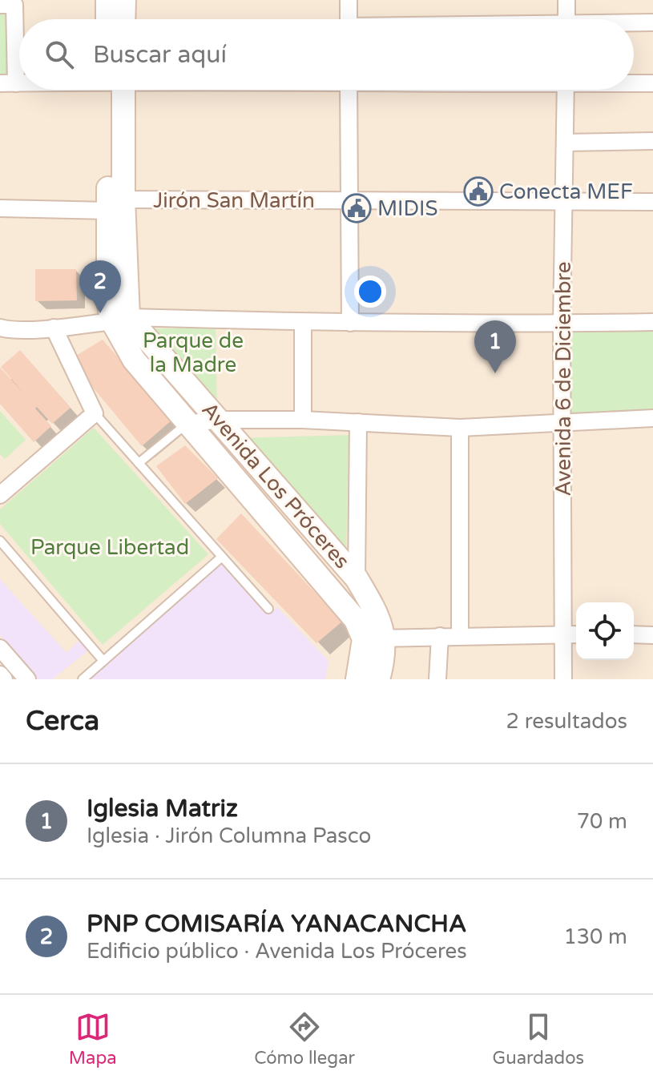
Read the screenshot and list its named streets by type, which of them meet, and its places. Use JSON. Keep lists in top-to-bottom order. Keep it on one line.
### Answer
{"streets":{"street":["Jirón San Martín","Avenida 6 de Diciembre","Avenida Los Próceres"]},"crossings":[["Jirón San Martín","Avenida 6 de Diciembre"],["Jirón San Martín","Avenida Los Próceres"]],"parks":["Parque de la Madre","Parque Libertad"],"places":{"public building":["Conecta MEF","MIDIS"]},"page":{"search":"Buscar aquí","pins":["2","1"],"heading":["Cerca","2 resultados"],"list":[{"mark":"1","name":"Iglesia Matriz","note":"Iglesia · Jirón Columna Pasco","value":"70 m"},{"mark":"2","name":"PNP COMISARÍA YANACANCHA","note":"Edificio público · Avenida Los Próceres","value":"130 m"}],"nav":["Mapa","Cómo llegar","Guardados"]}}
